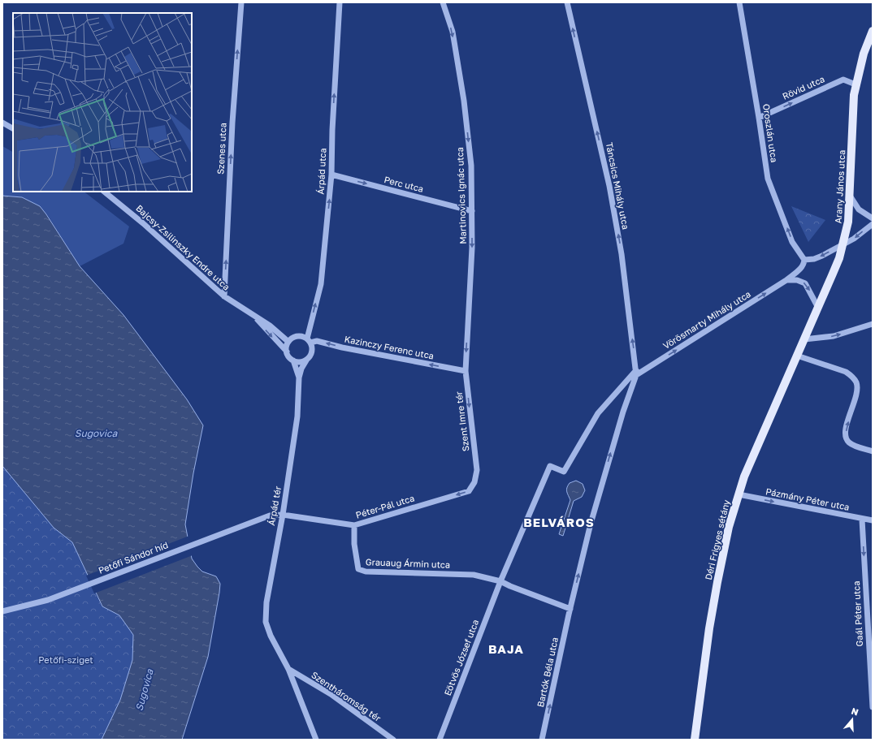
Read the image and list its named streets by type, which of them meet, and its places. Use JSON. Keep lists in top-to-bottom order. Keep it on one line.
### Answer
{"streets":{"main road":["Arany János utca","Déri Frigyes sétány"],"street":["Rövid utca","Oroszlán utca","Szenes utca","Árpád utca","Perc utca","Táncsics Mihály utca","Martinovics Ignác utca","Bajcsy-Zsilinszky Endre utca","Vörösmarty Mihály utca","Kazinczy Ferenc utca","Szent Imre tér","Pázmány Péter utca","Árpád tér","Péter-Pál utca","Petőfi Sándor híd","Grauaug Ármin utca","Gaál Péter utca","Eötvös József utca","Bartók Béla utca","Szentháromság tér"]},"crossings":[["Rövid utca","Oroszlán utca"],["Rövid utca","Arany János utca"],["Oroszlán utca","Vörösmarty Mihály utca"],["Szenes utca","Bajcsy-Zsilinszky Endre utca"],["Árpád utca","Perc utca"],["Árpád utca","Bajcsy-Zsilinszky Endre utca"],["Árpád utca","Kazinczy Ferenc utca"],["Árpád utca","Árpád tér"],["Perc utca","Martinovics Ignác utca"],["Táncsics Mihály utca","Vörösmarty Mihály utca"],["Táncsics Mihály utca","Bartók Béla utca"],["Arany János utca","Déri Frigyes sétány"],["Martinovics Ignác utca","Kazinczy Ferenc utca"],["Martinovics Ignác utca","Szent Imre tér"],["Bajcsy-Zsilinszky Endre utca","Kazinczy Ferenc utca"],["Bajcsy-Zsilinszky Endre utca","Árpád tér"],["Vörösmarty Mihály utca","Eötvös József utca"],["Vörösmarty Mihály utca","Bartók Béla utca"],["Kazinczy Ferenc utca","Szent Imre tér"],["Kazinczy Ferenc utca","Árpád tér"],["Szent Imre tér","Péter-Pál utca"],["Pázmány Péter utca","Déri Frigyes sétány"],["Pázmány Péter utca","Gaál Péter utca"],["Árpád tér","Péter-Pál utca"],["Árpád tér","Szentháromság tér"],["Péter-Pál utca","Petőfi Sándor híd"],["Péter-Pál utca","Grauaug Ármin utca"],["Grauaug Ármin utca","Eötvös József utca"]],"one_way":["Rövid utca","Oroszlán utca","Szenes utca","Árpád utca","Perc utca","Táncsics Mihály utca","Martinovics Ignác utca","Vörösmarty Mihály utca","Kazinczy Ferenc utca","Szent Imre tér","Pázmány Péter utca","Péter-Pál utca","Gaál Péter utca","Bartók Béla utca"],"districts":["BELVÁROS","BAJA"],"water":["Sugovica"],"parks":["Petőfi-sziget"],"north":"top"}
